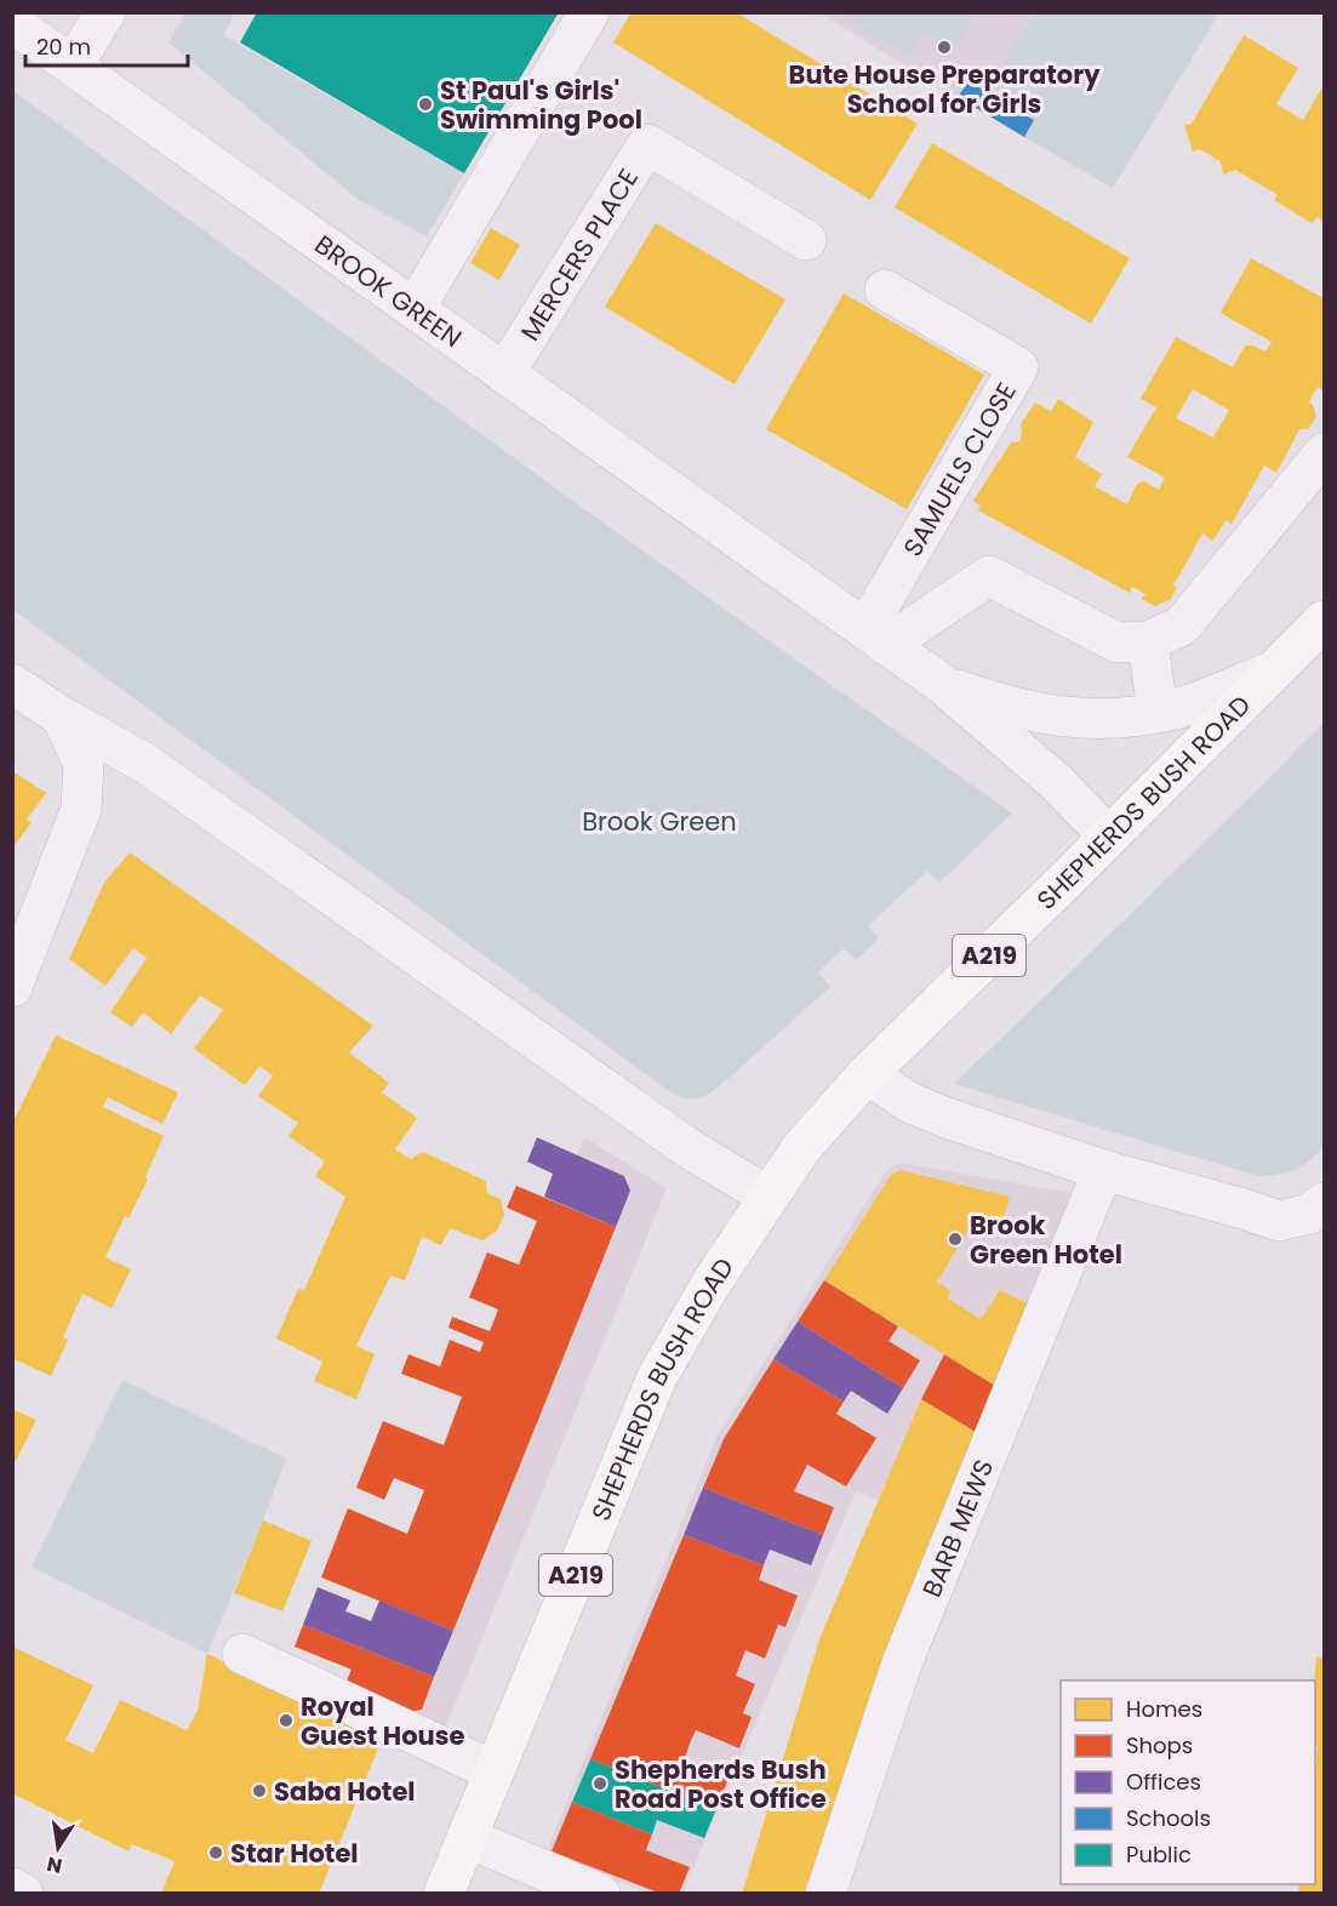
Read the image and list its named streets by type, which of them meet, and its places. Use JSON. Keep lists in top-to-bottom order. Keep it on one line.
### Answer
{"streets":{"main road":["SHEPHERDS BUSH ROAD","A219"],"street":["MERCERS PLACE","BROOK GREEN","SAMUELS CLOSE","BARB MEWS"]},"crossings":[["MERCERS PLACE","BROOK GREEN"],["BROOK GREEN","SAMUELS CLOSE"],["BROOK GREEN","SHEPHERDS BUSH ROAD"]],"parks":["Brook Green"],"places":["Bute House Preparatory School for Girls","St Paul's Girls' Swimming Pool","Brook Green Hotel","Royal Guest House","Shepherds Bush Road Post Office","Saba Hotel","Star Hotel"],"legend":["Homes","Shops","Offices","Schools","Public"],"scale_bar":"20 m","north":"bottom"}
